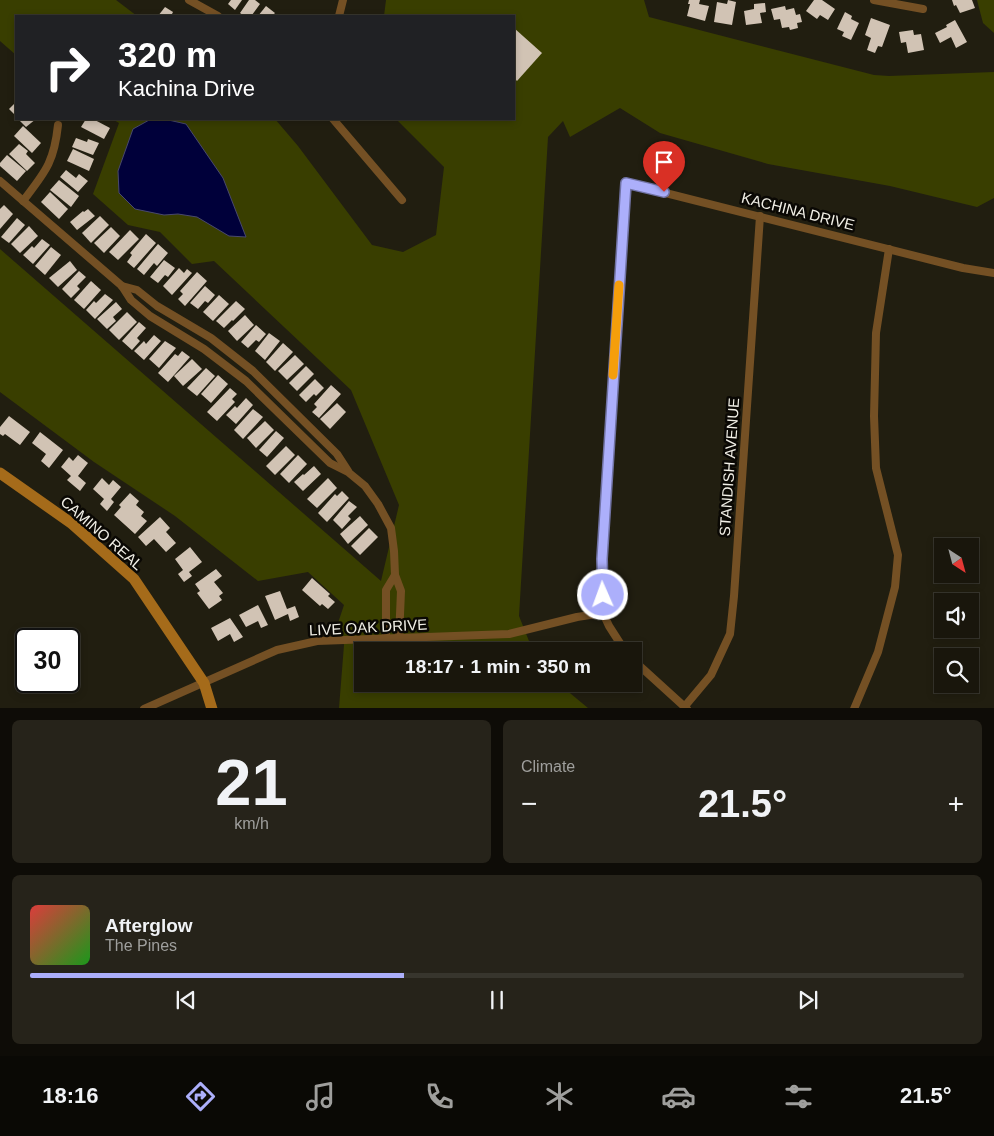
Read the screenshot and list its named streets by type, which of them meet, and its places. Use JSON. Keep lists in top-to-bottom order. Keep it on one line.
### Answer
{"streets":{"main road":["CAMINO REAL"],"street":["KACHINA DRIVE","STANDISH AVENUE","LIVE OAK DRIVE"]},"crossings":[["KACHINA DRIVE","STANDISH AVENUE"],["KACHINA DRIVE","LIVE OAK DRIVE"],["CAMINO REAL","LIVE OAK DRIVE"]],"north":"bottom right","page":{"turn":["320 m","Kachina Drive"],"limit":"30","trip":"18:17 · 1 min · 350 m","tile":[["21","km/h"],"Climate"],"heat":["−","21.5°","+"],"song":["Afterglow","The Pines"],"tabs":["18:16","21.5°"]}}
